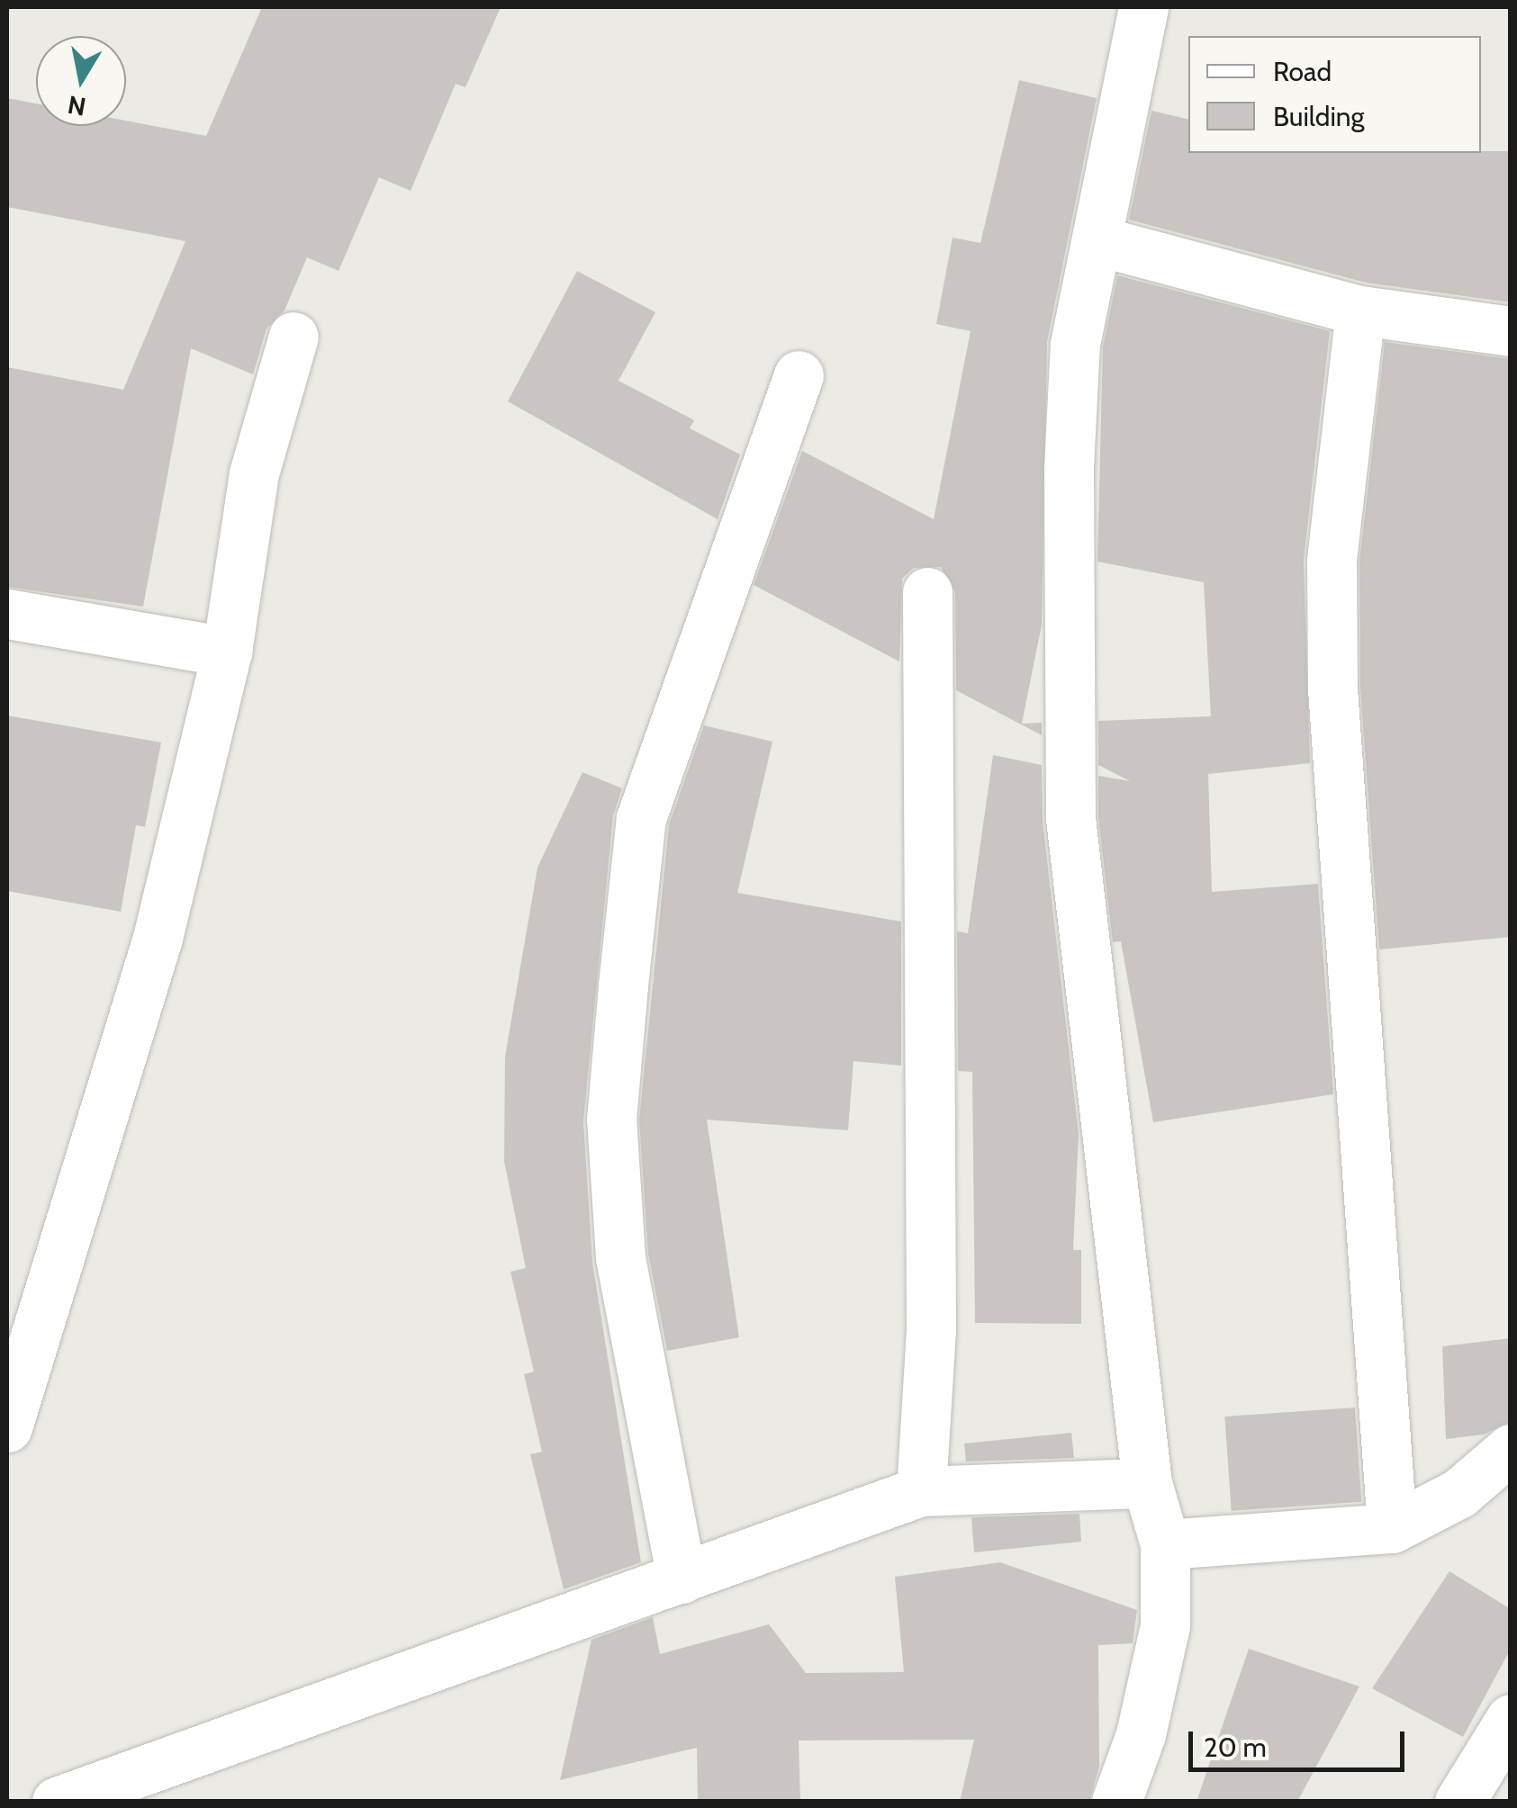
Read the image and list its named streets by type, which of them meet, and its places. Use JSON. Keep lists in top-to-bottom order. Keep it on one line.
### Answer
{"legend":["Road","Building"],"scale_bar":"20 m","north":"bottom"}
